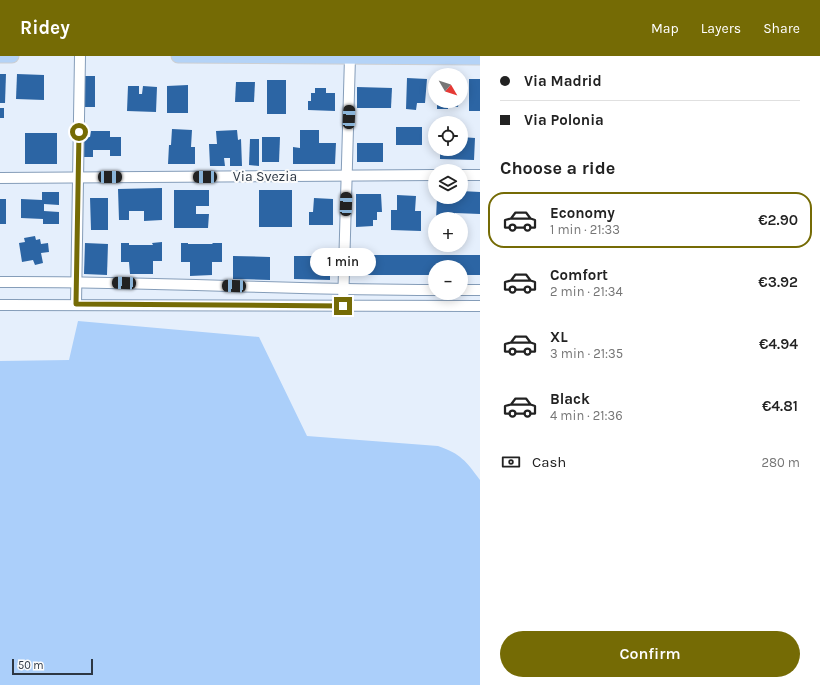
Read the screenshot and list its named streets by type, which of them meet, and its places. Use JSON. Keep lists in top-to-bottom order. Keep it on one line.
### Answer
{"streets":{"street":["Via Svezia"]},"scale_bar":"50 m","north":"bottom right","page":{"header":"Ridey","nav":["Map","Layers","Share"],"banner":["Via Madrid","Via Polonia"],"map_buttons":["+","−"],"heading":"Choose a ride","list":[{"name":"Economy","note":"1 min · 21:33","value":"€2.90"},{"name":"Comfort","note":"2 min · 21:34","value":"€3.92"},{"name":"XL","note":"3 min · 21:35","value":"€4.94"},{"name":"Black","note":"4 min · 21:36","value":"€4.81"}],"bubble":"1 min","pay":["Cash","280 m"],"buttons":"Confirm","scale":"50 m"}}
